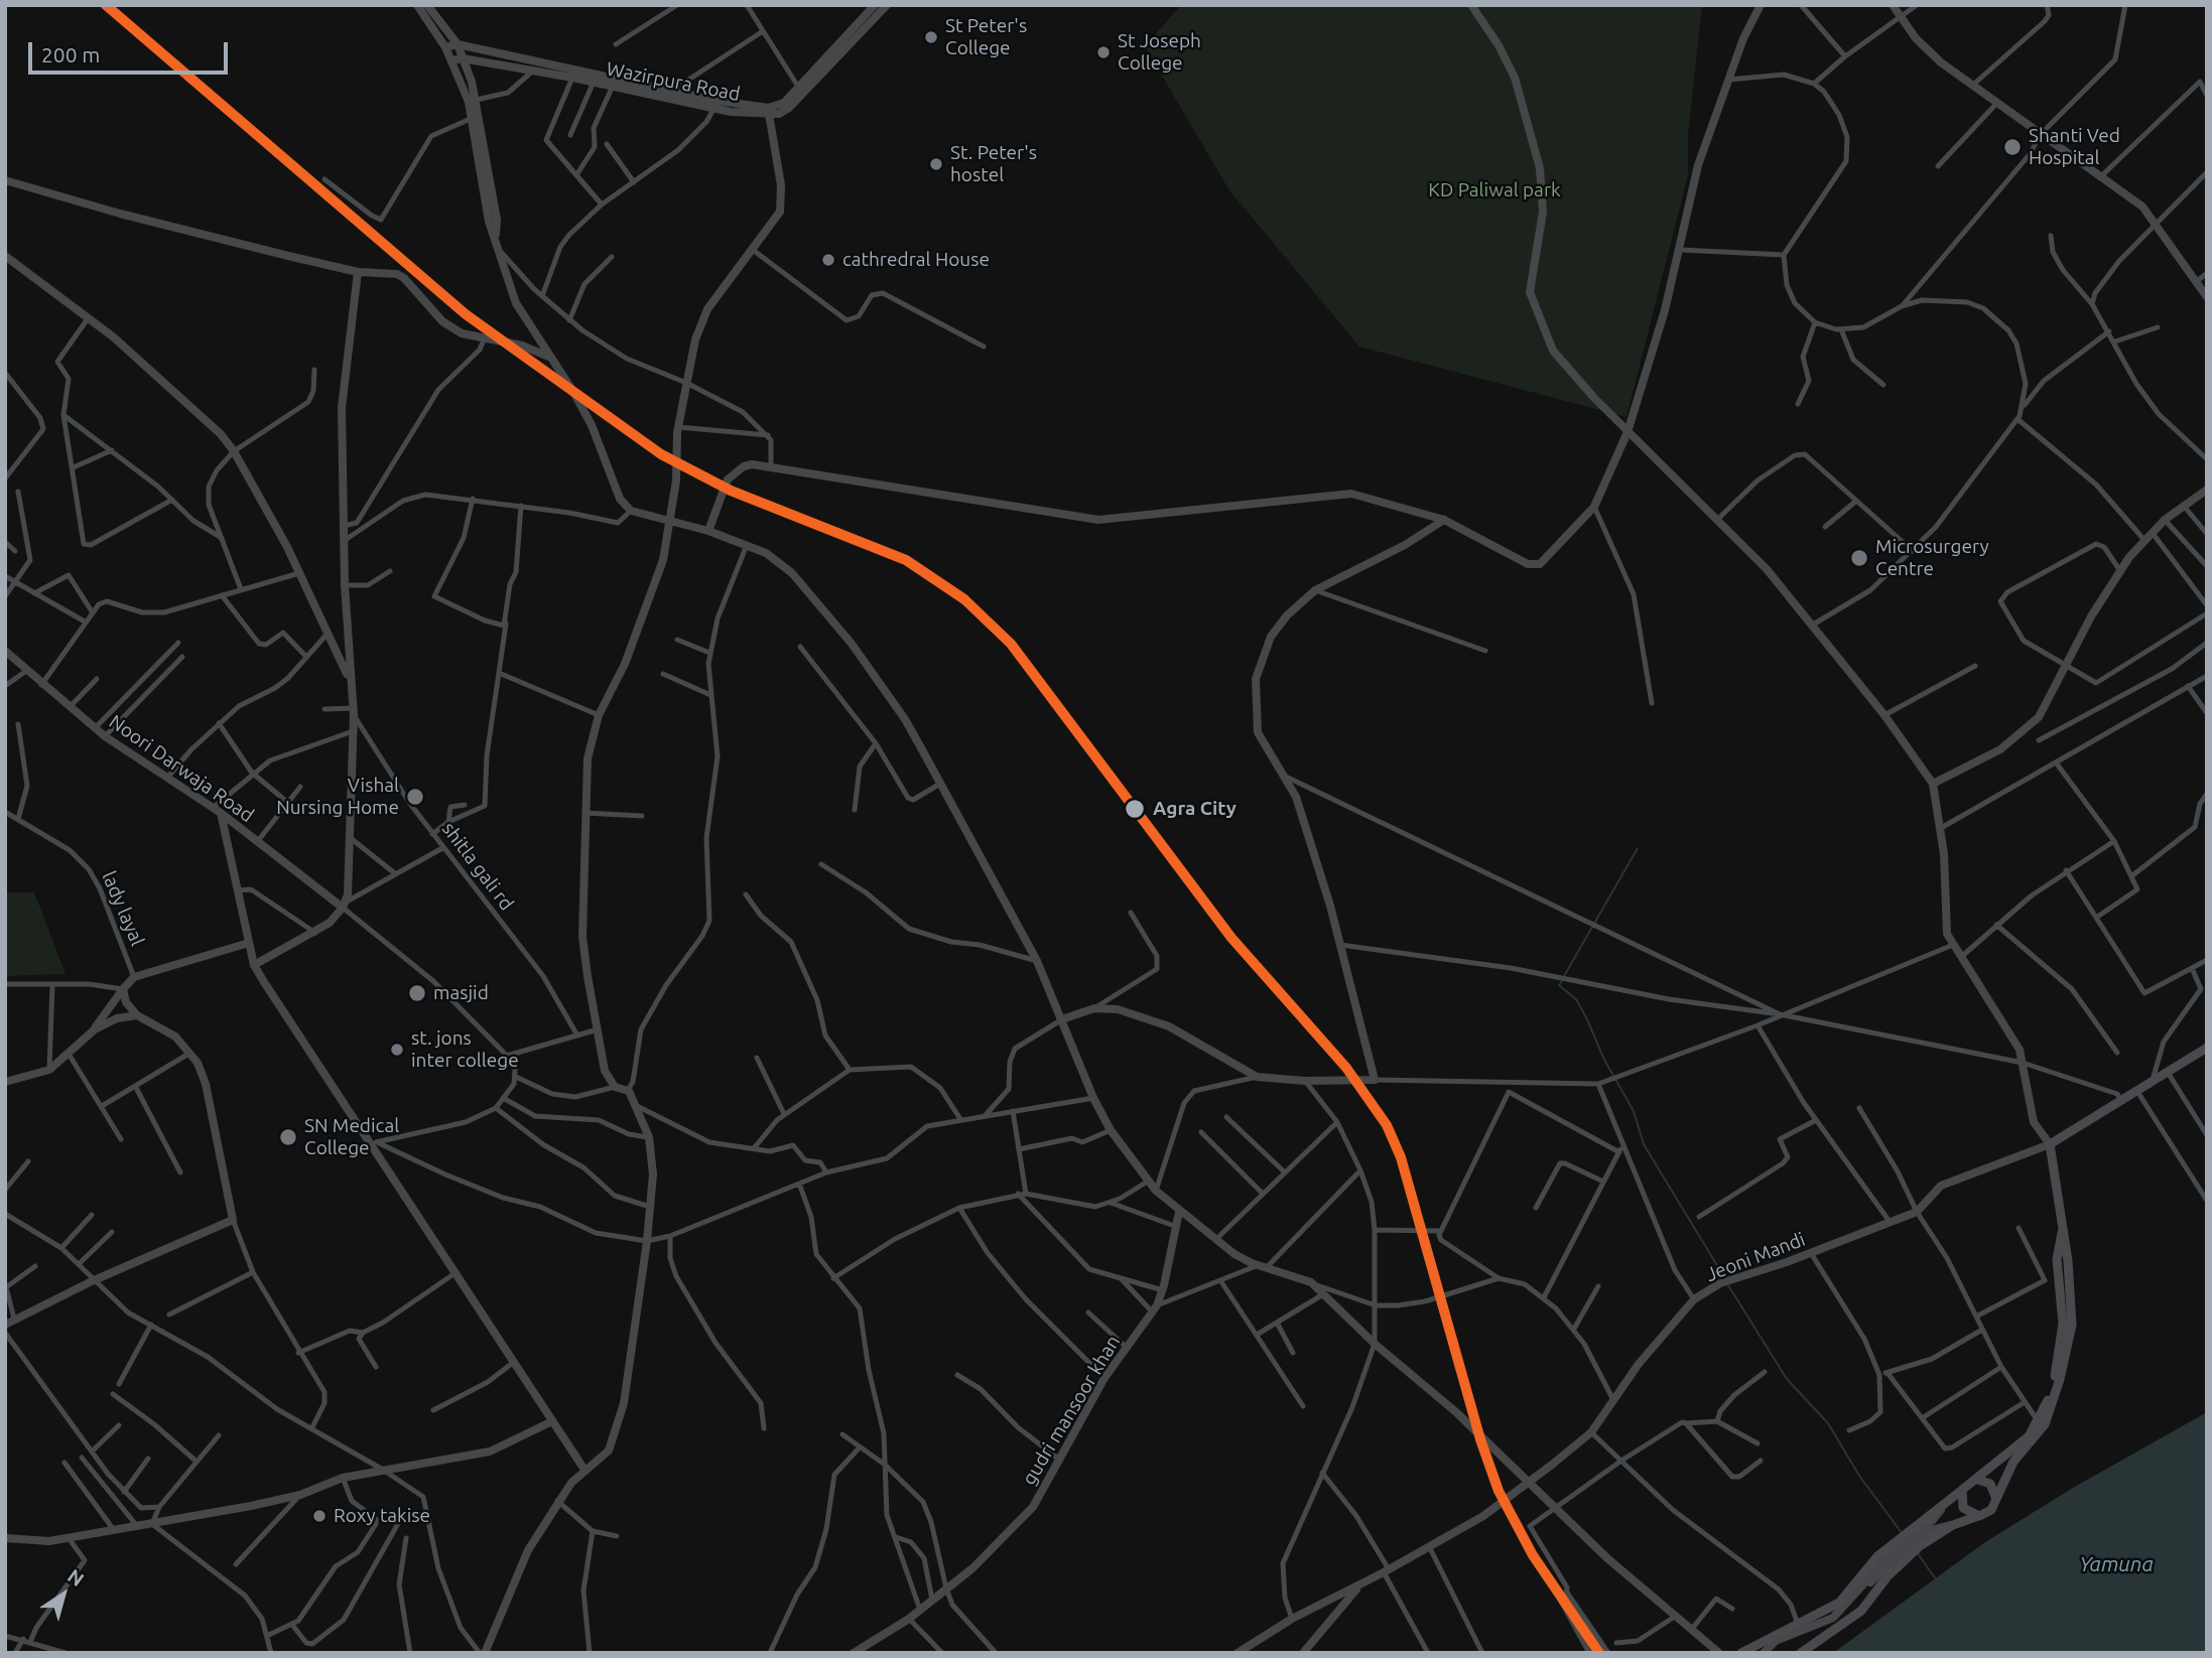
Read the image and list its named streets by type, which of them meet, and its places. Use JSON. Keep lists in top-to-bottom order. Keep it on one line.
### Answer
{"streets":{"street":["Wazirpura Road","Noori Darwaja Road","shitla gali rd","lady layal","Jeoni Mandi","gudri mansoor khan"]},"water":["Yamuna"],"parks":["KD Paliwal park"],"places":["St Peter's College","St Joseph College","Shanti Ved Hospital","St. Peter's hostel","cathredral House","Microsurgery Centre","Vishal Nursing Home","Agra City","masjid","st. jons inter college","SN Medical College","Roxy takise"],"scale_bar":"200 m","north":"top right"}
